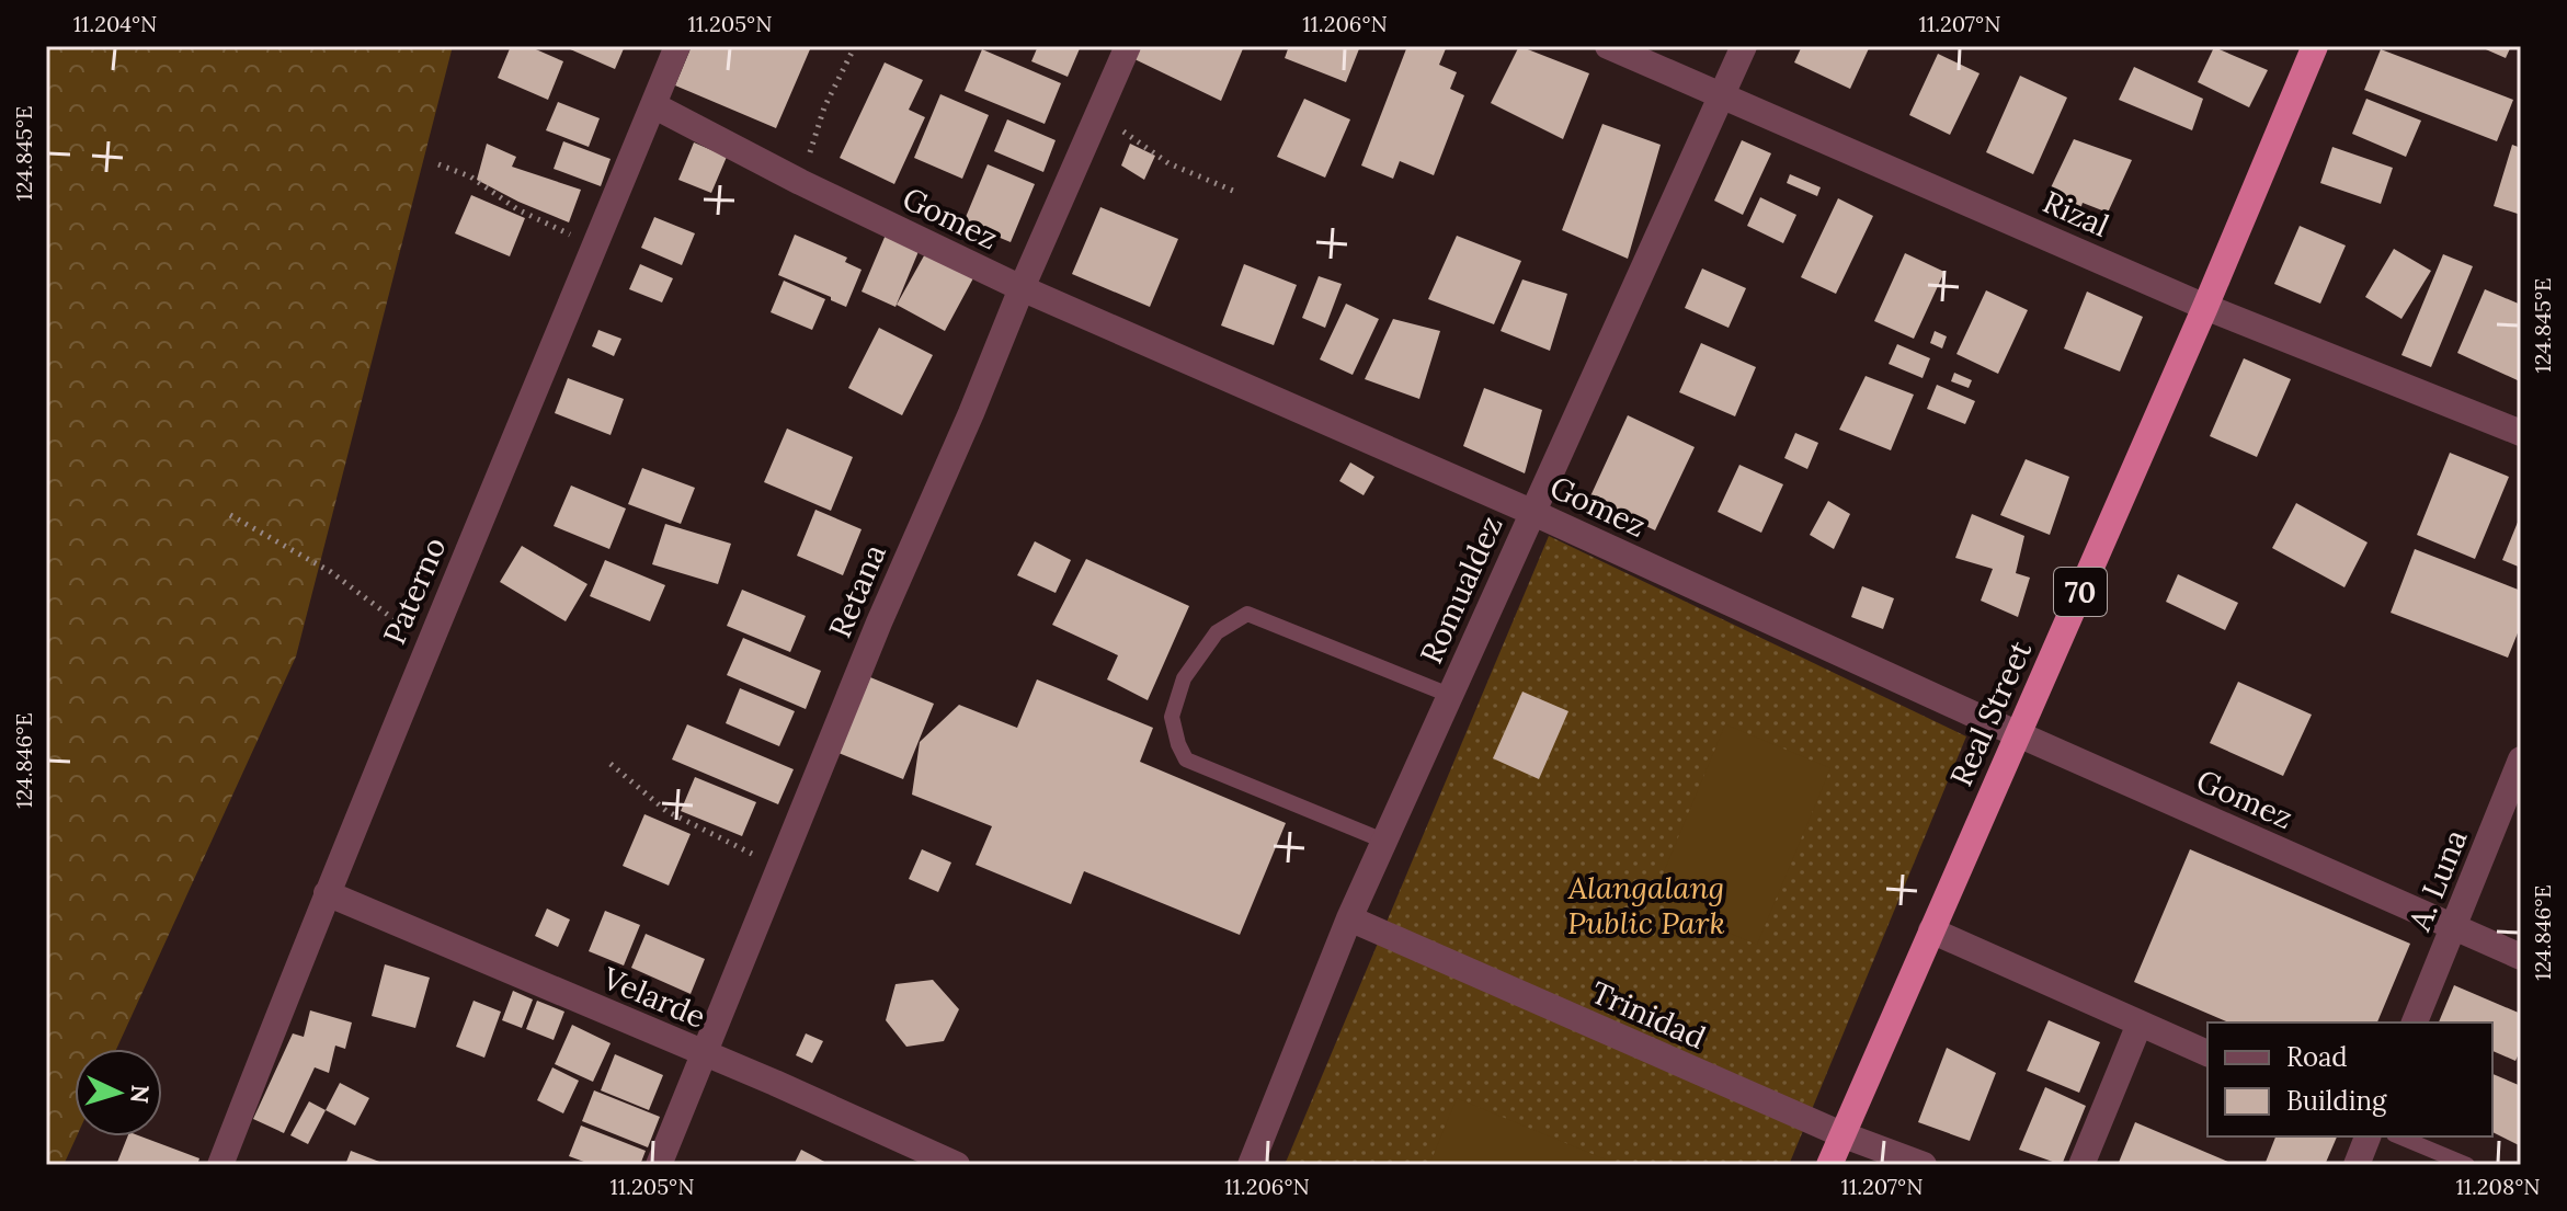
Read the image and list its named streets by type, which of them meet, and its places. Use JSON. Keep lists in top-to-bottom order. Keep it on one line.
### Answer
{"streets":{"highway":["70","Real Street"],"street":["Rizal","Gomez","Romualdez","Paterno","Retana","A. Luna","Velarde","Trinidad"]},"crossings":[["Rizal","Romualdez"],["Rizal","Real Street"],["Gomez","Romualdez"],["Gomez","Paterno"],["Gomez","Retana"],["Gomez","Real Street"],["Gomez","A. Luna"],["Romualdez","Trinidad"],["Paterno","Velarde"],["Retana","Velarde"],["Real Street","Trinidad"]],"parks":["Alangalang Public Park"],"legend":["Road","Building"],"north":"right","coordinates":["11.204°N","11.205°N","11.206°N","11.207°N","124.845°E","124.846°E","11.208°N"]}
